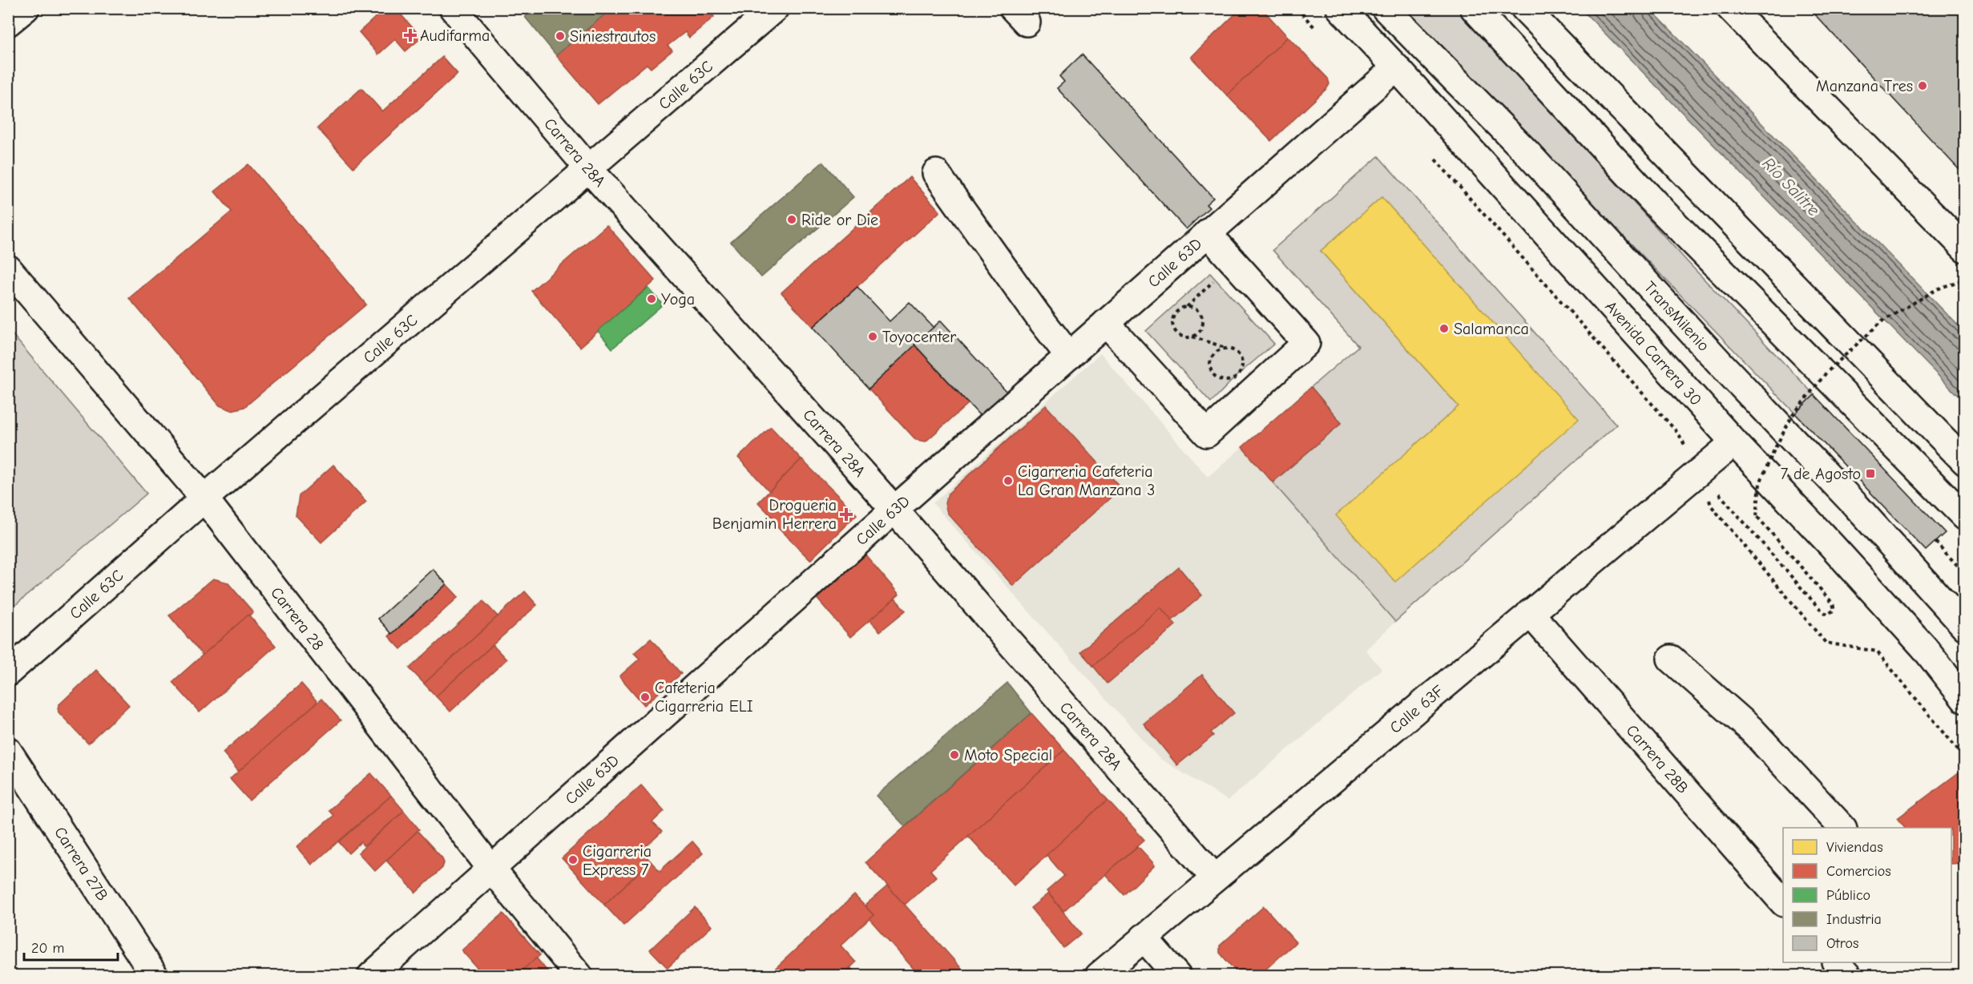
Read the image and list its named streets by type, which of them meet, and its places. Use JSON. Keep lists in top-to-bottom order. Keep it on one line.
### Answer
{"streets":{"main road":["Calle 63C","Carrera 28A","Calle 63D","TransMilenio","Avenida Carrera 30","Carrera 28","Calle 63F","Carrera 28B","Carrera 27B"]},"crossings":[["Calle 63C","Carrera 28A"],["Calle 63C","Carrera 28"],["Carrera 28A","Calle 63D"],["Carrera 28A","Calle 63F"],["Calle 63D","Avenida Carrera 30"],["Calle 63D","Carrera 28"],["Avenida Carrera 30","Calle 63F"],["Calle 63F","Carrera 28B"]],"water":["Río Salitre"],"places":{"health":["Audifarma","Drogueria Benjamin Herrera"],"other":["Siniestrautos","Manzana Tres","Ride or Die","Yoga","Salamanca","Toyocenter","Cigarreria Cafeteria La Gran Manzana 3","Cafeteria Cigarreria ELI","Moto Special","Cigarreria Express 7"],"transit":["7 de Agosto"]},"legend":["Viviendas","Comercios","Público","Industria","Otros"],"scale_bar":"20 m"}
